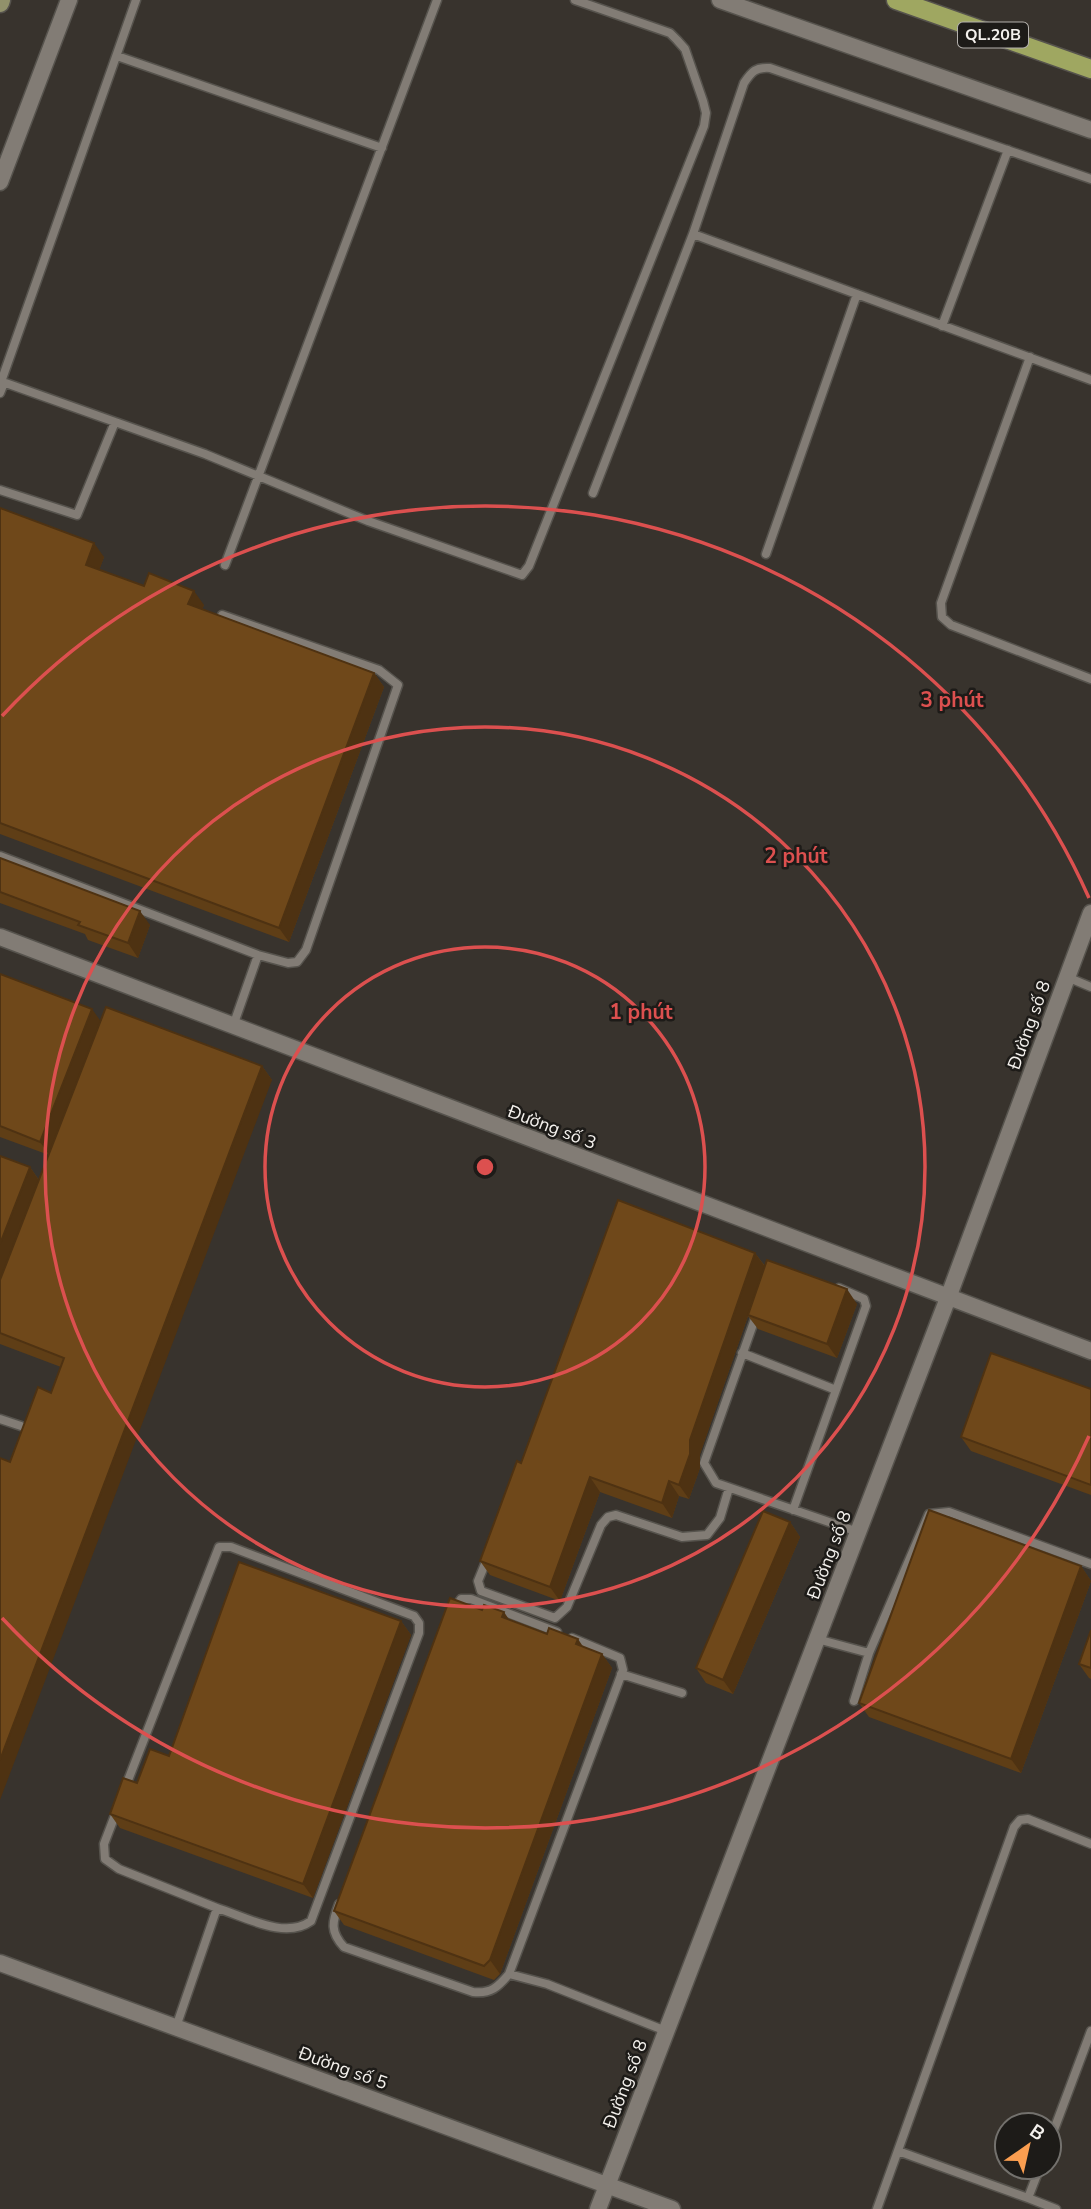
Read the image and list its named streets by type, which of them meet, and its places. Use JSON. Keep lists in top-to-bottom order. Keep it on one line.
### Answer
{"streets":{"main road":["QL.20B"],"street":["Đường số 8","Đường số 3","Đường số 5"]},"crossings":[["Đường số 8","Đường số 3"],["Đường số 8","Đường số 5"]],"north":"top right","rings":["3 phút","2 phút","1 phút"]}
